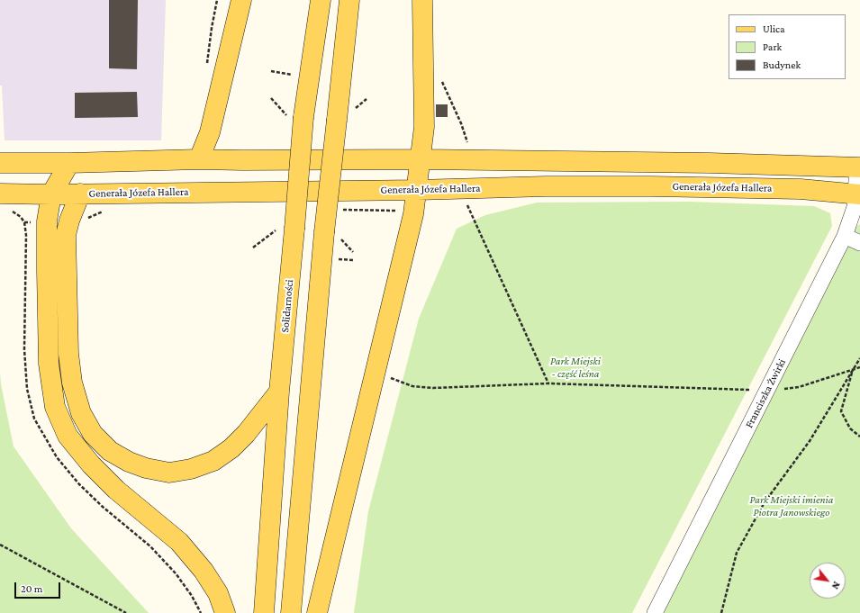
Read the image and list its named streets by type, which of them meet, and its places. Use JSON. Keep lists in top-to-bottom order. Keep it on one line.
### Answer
{"streets":{"main road":["Generała Józefa Hallera","Solidarności"],"street":["Franciszka Żwirki"]},"crossings":[["Generała Józefa Hallera","Franciszka Żwirki"]],"parks":["Park Miejski - część leśna","Park Miejski imienia Piotra Janowskiego"],"legend":["Ulica","Park","Budynek"],"scale_bar":"20 m","north":"bottom right"}
